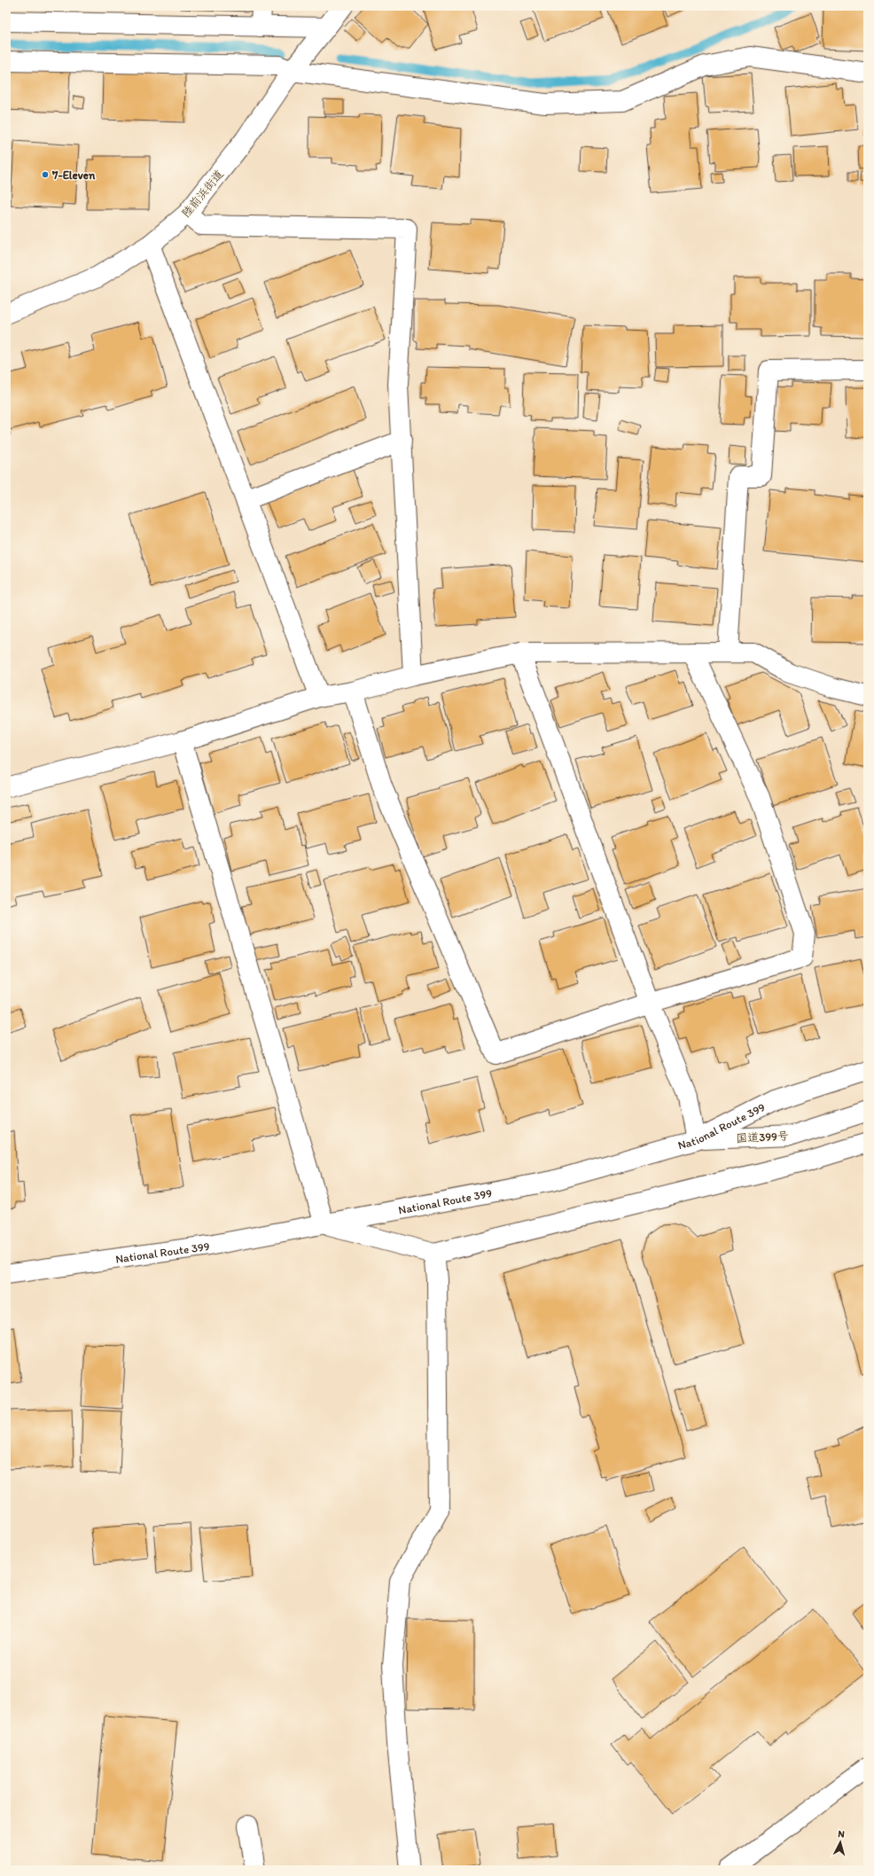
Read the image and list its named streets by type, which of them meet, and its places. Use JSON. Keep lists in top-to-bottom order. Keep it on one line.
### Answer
{"streets":{"main road":["陸前浜街道","National Route 399","国道399号"]},"crossings":[["National Route 399","国道399号"]],"places":["7-Eleven"],"north":"top"}
